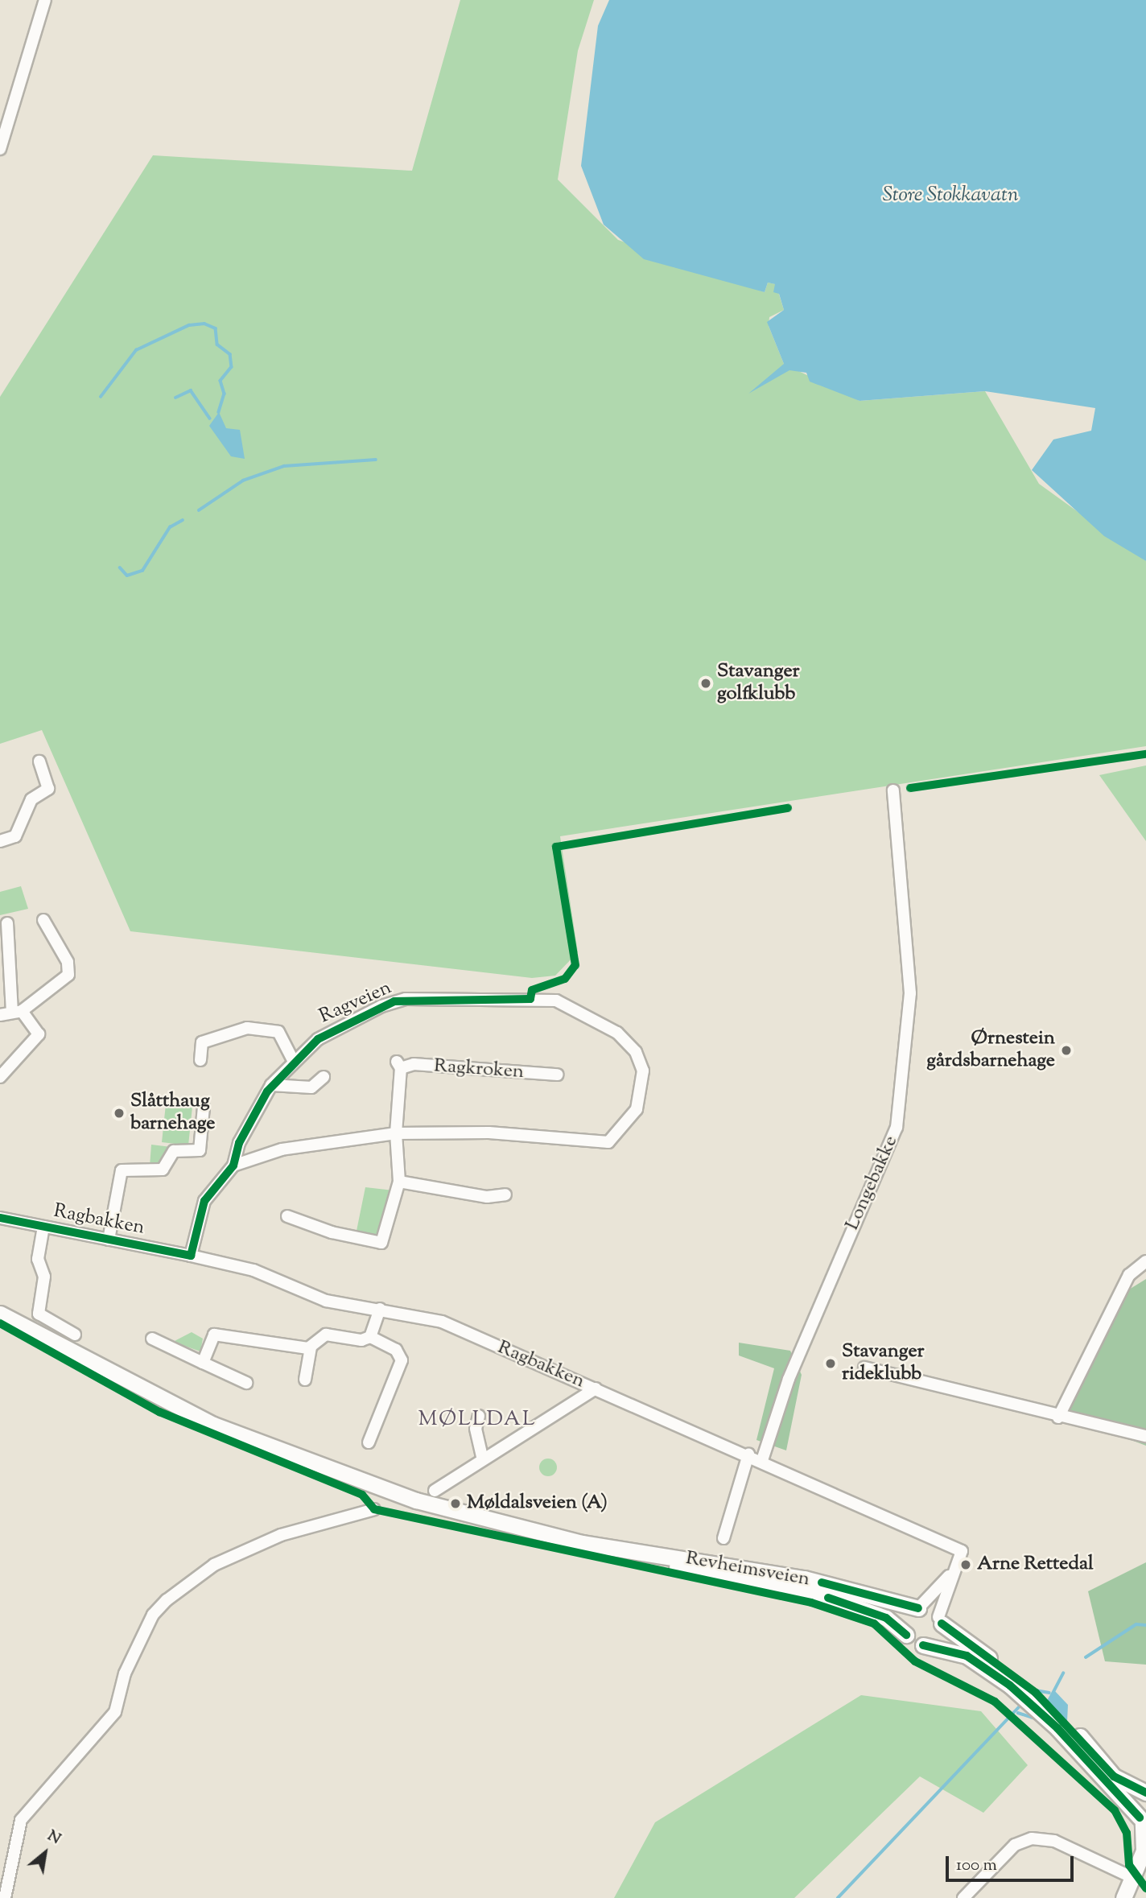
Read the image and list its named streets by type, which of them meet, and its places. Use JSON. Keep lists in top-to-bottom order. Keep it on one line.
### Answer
{"streets":{"main road":["Revheimsveien"],"street":["Ragveien","Ragkroken","Longebakke","Ragbakken"]},"crossings":[["Ragveien","Ragkroken"],["Ragveien","Ragbakken"],["Longebakke","Ragbakken"]],"districts":["MØLLDAL"],"water":["Store Stokkavatn"],"places":["Stavanger golfklubb","Ørnestein gårdsbarnehage","Slåtthaug barnehage","Stavanger rideklubb","Møldalsveien (A)","Arne Rettedal"],"scale_bar":"100 m","north":"top right"}
